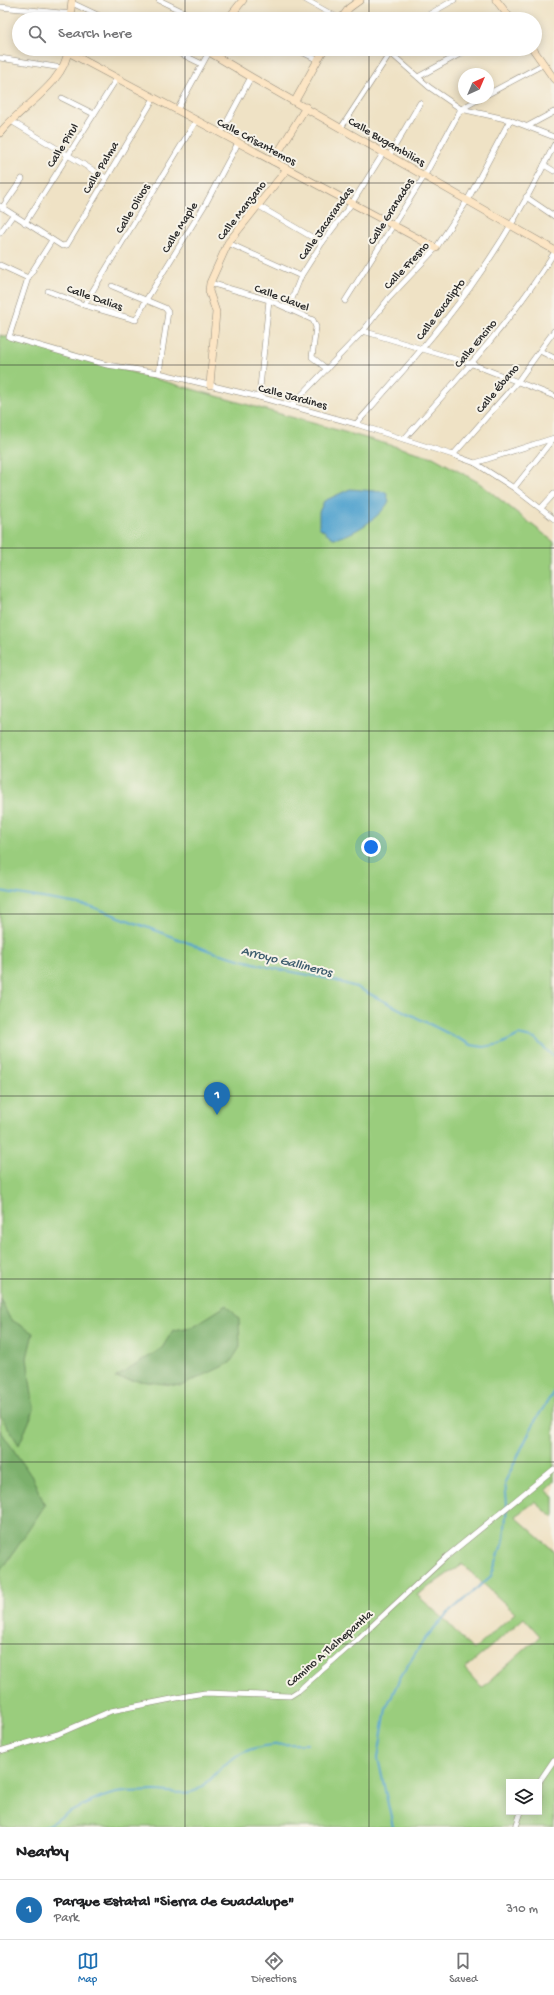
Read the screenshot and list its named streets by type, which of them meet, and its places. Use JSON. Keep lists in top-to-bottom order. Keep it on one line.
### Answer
{"streets":{"street":["Calle Crisantemos","Calle Bugambilias","Calle Pirul","Calle Palma","Calle Olivos","Calle Manzano","Calle Granados","Calle Jacarandas","Calle Maple","Calle Fresno","Calle Dalias","Calle Clavel","Calle Eucalipto","Calle Encino","Calle Ébano","Calle Jardines","Camino A Tlalnepantla"]},"crossings":[["Calle Crisantemos","Calle Pirul"],["Calle Crisantemos","Calle Palma"],["Calle Crisantemos","Calle Olivos"],["Calle Crisantemos","Calle Manzano"],["Calle Crisantemos","Calle Granados"],["Calle Crisantemos","Calle Jacarandas"],["Calle Crisantemos","Calle Maple"],["Calle Crisantemos","Calle Fresno"],["Calle Bugambilias","Calle Granados"],["Calle Bugambilias","Calle Jacarandas"],["Calle Bugambilias","Calle Fresno"],["Calle Bugambilias","Calle Eucalipto"],["Calle Olivos","Calle Dalias"],["Calle Manzano","Calle Clavel"],["Calle Jacarandas","Calle Clavel"],["Calle Maple","Calle Dalias"],["Calle Fresno","Calle Clavel"],["Calle Fresno","Calle Jardines"],["Calle Eucalipto","Calle Jardines"],["Calle Encino","Calle Jardines"],["Calle Ébano","Calle Jardines"]],"water":["Arroyo Gallineros"],"north":"top right","page":{"search":"Search here","pins":"1","heading":"Nearby","list":[{"mark":"1","name":"Parque Estatal \"Sierra de Guadalupe\"","note":"Park","value":"310 m"}],"nav":["Map","Directions","Saved"]}}
